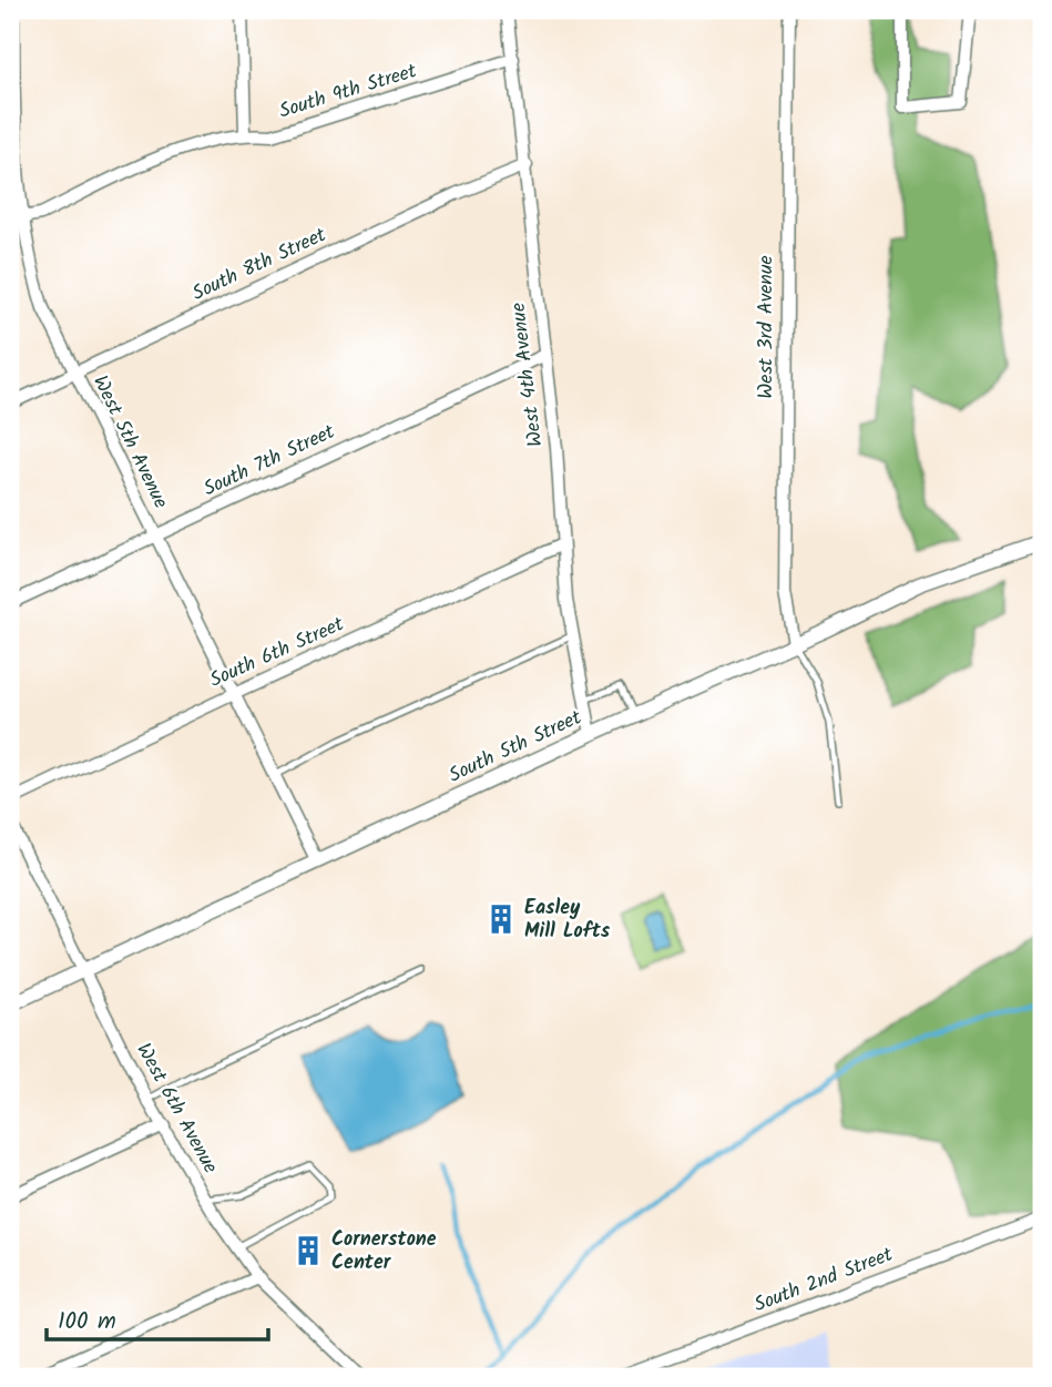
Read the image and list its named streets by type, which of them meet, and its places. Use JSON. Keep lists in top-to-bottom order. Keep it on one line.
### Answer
{"streets":{"street":["South 9th Street","South 8th Street","West 3rd Avenue","West 4th Avenue","West 5th Avenue","South 7th Street","South 6th Street","South 5th Street","West 6th Avenue","South 2nd Street"]},"crossings":[["South 9th Street","West 4th Avenue"],["South 9th Street","West 5th Avenue"],["South 8th Street","West 4th Avenue"],["South 8th Street","West 5th Avenue"],["West 3rd Avenue","South 5th Street"],["West 4th Avenue","South 7th Street"],["West 4th Avenue","South 6th Street"],["West 4th Avenue","South 5th Street"],["West 5th Avenue","South 7th Street"],["West 5th Avenue","South 6th Street"],["West 5th Avenue","South 5th Street"],["South 5th Street","West 6th Avenue"]],"places":{"building":["Easley Mill Lofts","Cornerstone Center"]},"scale_bar":"100 m"}
